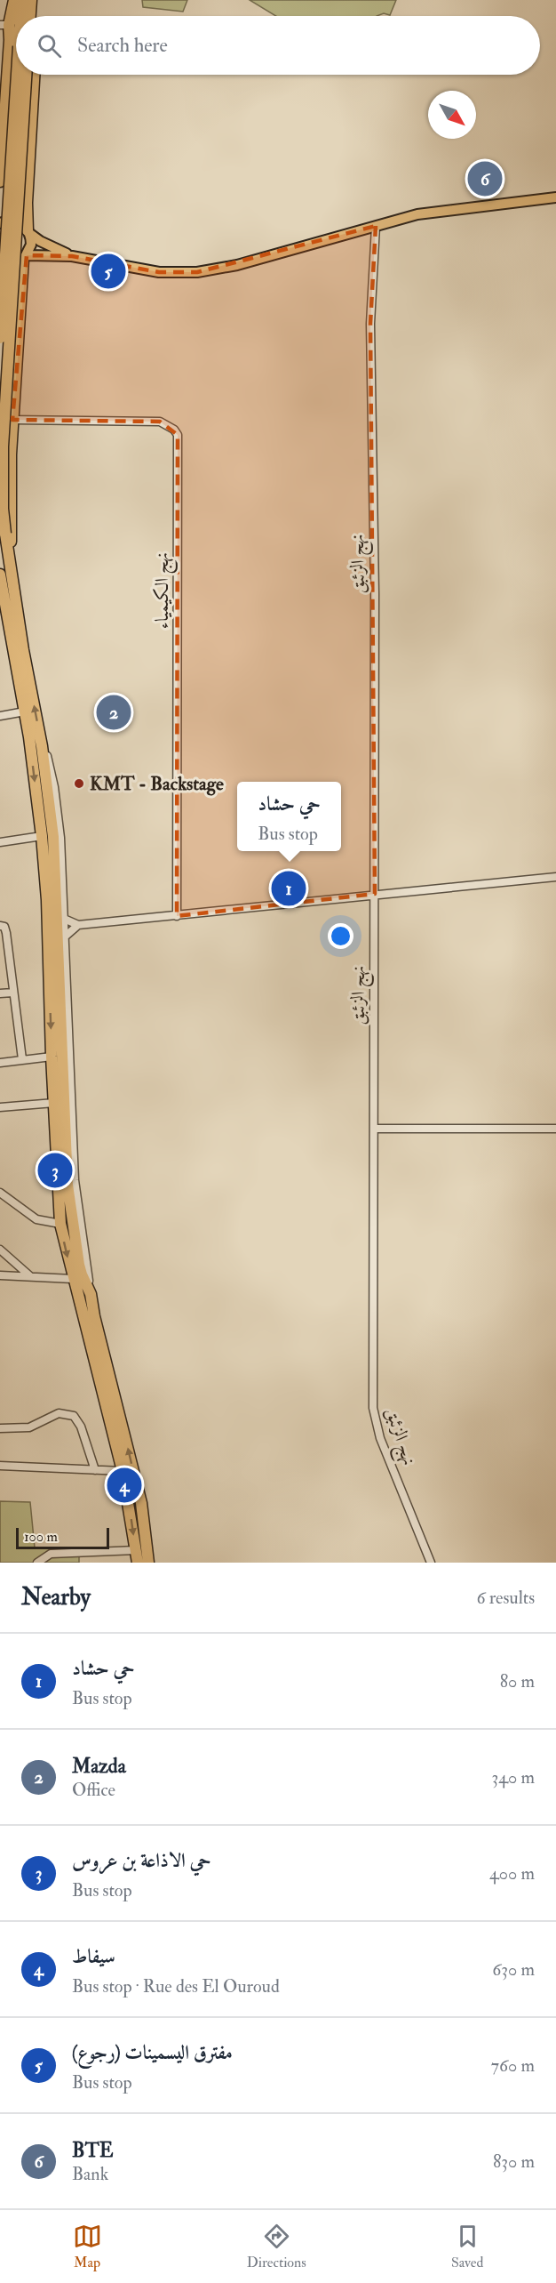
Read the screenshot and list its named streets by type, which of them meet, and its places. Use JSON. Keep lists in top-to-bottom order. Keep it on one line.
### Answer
{"streets":{"street":["نهج الزئبق","نهج الكيمياء"]},"places":["KMT - Backstage"],"scale_bar":"100 m","north":"bottom right","page":{"search":"Search here","pins":["6","5","2","1","3","4"],"popup":["حي حشاد","Bus stop"],"scale":"100 m","heading":["Nearby","6 results"],"list":[{"mark":"1","name":"حي حشاد","note":"Bus stop","value":"80 m"},{"mark":"2","name":"Mazda","note":"Office","value":"340 m"},{"mark":"3","name":"حي الاذاعة بن عروس","note":"Bus stop","value":"400 m"},{"mark":"4","name":"سيفاط","note":"Bus stop · Rue des El Ouroud","value":"630 m"},{"mark":"5","name":"مفترق اليسمينات (رجوع)","note":"Bus stop","value":"760 m"},{"mark":"6","name":"BTE","note":"Bank","value":"830 m"}],"nav":["Map","Directions","Saved"]}}
